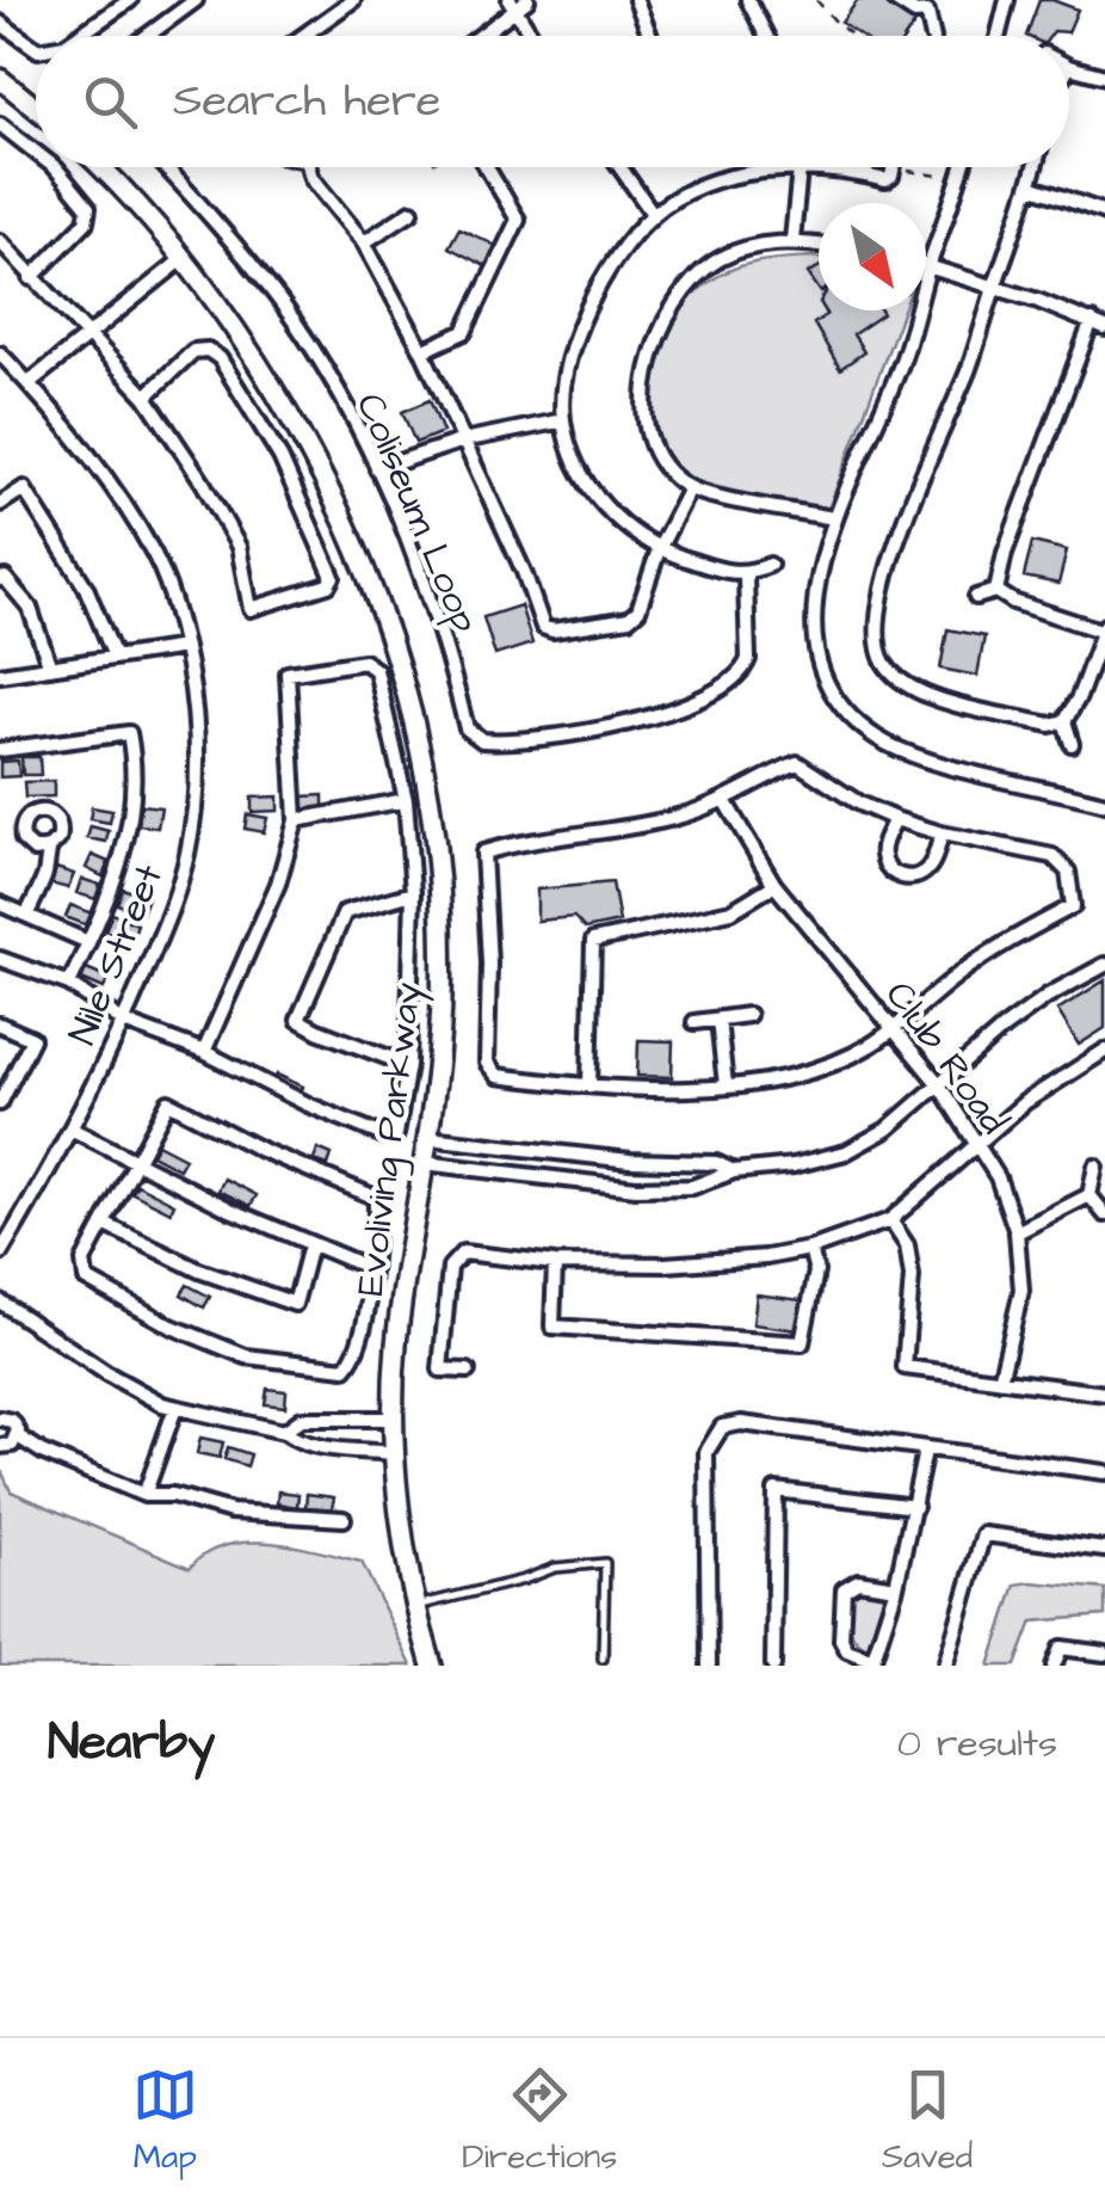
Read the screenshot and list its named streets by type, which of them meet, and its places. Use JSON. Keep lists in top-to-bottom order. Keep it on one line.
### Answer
{"streets":{"street":["Coliseum Loop","Nile Street","Club Road","Evoliving Parkway"]},"north":"bottom right","page":{"search":"Search here","heading":["Nearby","0 results"],"nav":["Map","Directions","Saved"]}}
